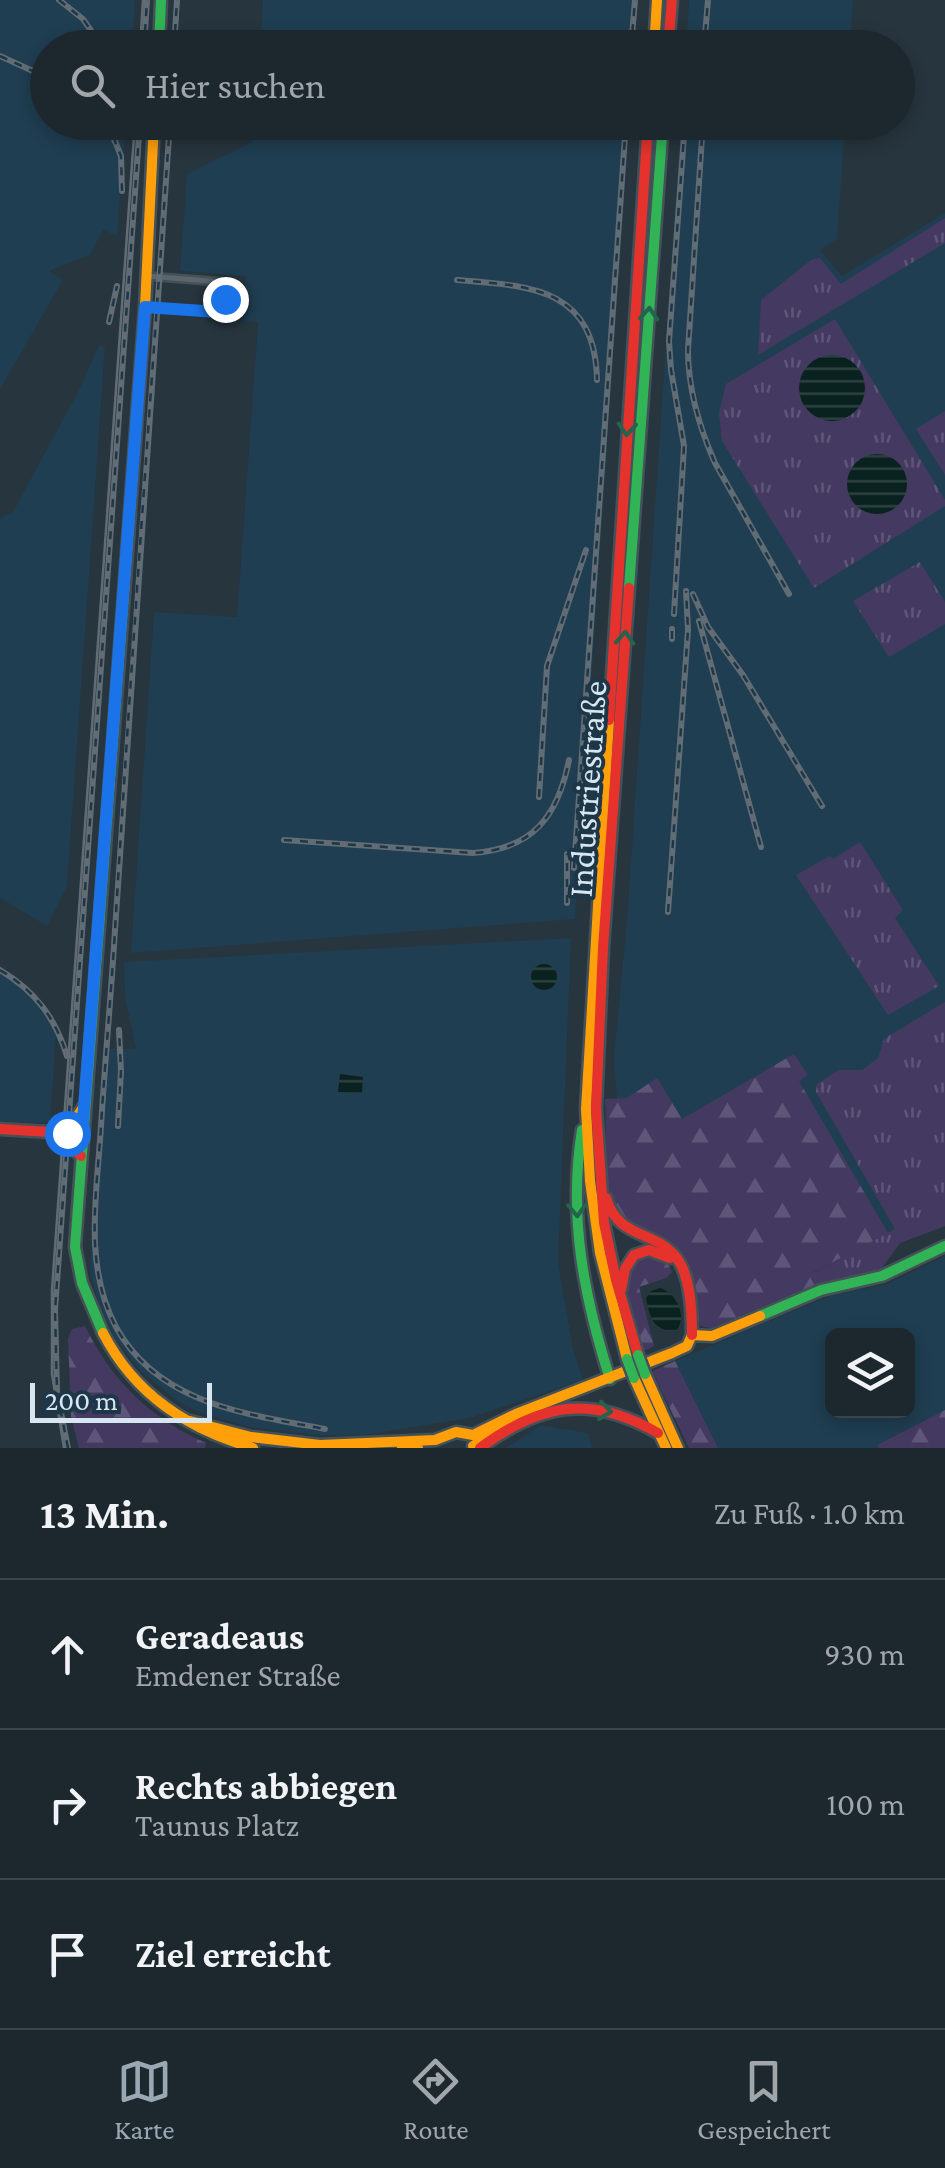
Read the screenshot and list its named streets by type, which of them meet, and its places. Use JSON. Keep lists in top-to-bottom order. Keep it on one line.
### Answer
{"streets":{"main road":["Industriestraße"]},"scale_bar":"200 m","page":{"search":"Hier suchen","scale":"200 m","heading":["13 Min.","Zu Fuß · 1.0 km"],"list":[["Geradeaus","Emdener Straße","930 m"],["Rechts abbiegen","Taunus Platz","100 m"],"Ziel erreicht"],"nav":["Karte","Route","Gespeichert"]}}
